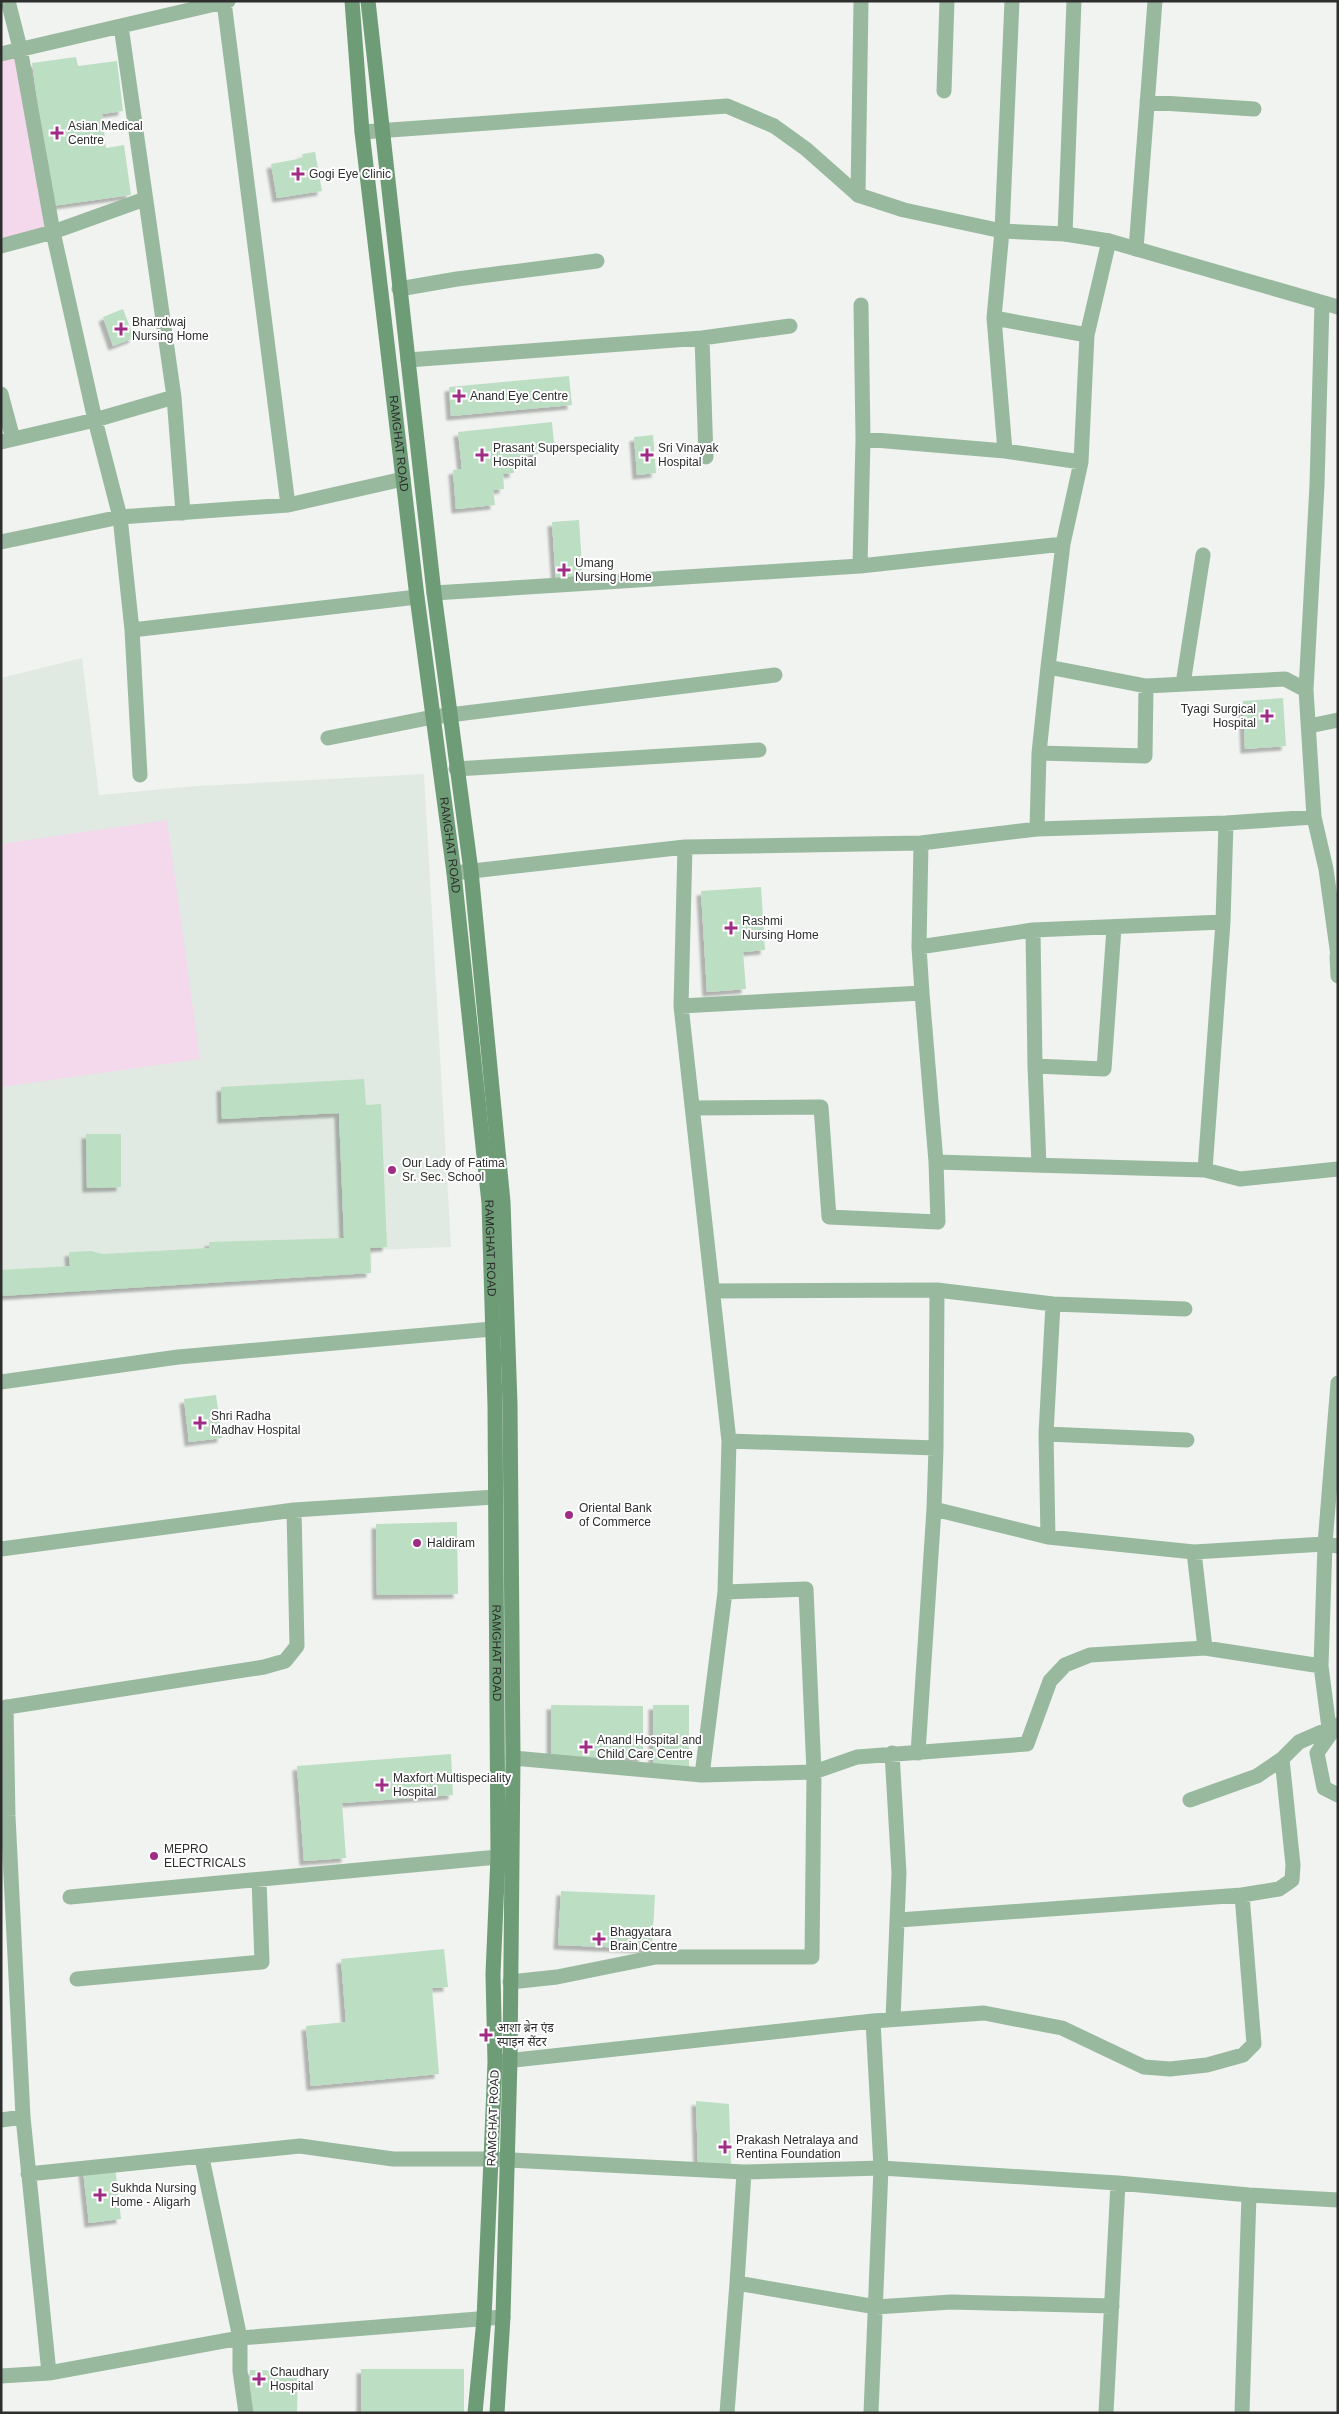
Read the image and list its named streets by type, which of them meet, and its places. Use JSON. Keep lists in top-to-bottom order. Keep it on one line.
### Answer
{"streets":{"main road":["RAMGHAT ROAD"]},"places":{"health":["Asian Medical Centre","Gogi Eye Clinic","Bharrdwaj Nursing Home","Anand Eye Centre","Prasant Superspeciality Hospital","Sri Vinayak Hospital","Umang Nursing Home","Tyagi Surgical Hospital","Rashmi Nursing Home","Shri Radha Madhav Hospital","Anand Hospital and Child Care Centre","Maxfort Multispeciality Hospital","Bhagyatara Brain Centre","आशा ब्रेन एंड स्पाइन सेंटर","Prakash Netralaya and Rentina Foundation","Sukhda Nursing Home - Aligarh","Chaudhary Hospital"],"other":["Our Lady of Fatima Sr. Sec. School","Oriental Bank of Commerce","Haldiram","MEPRO ELECTRICALS"]}}
